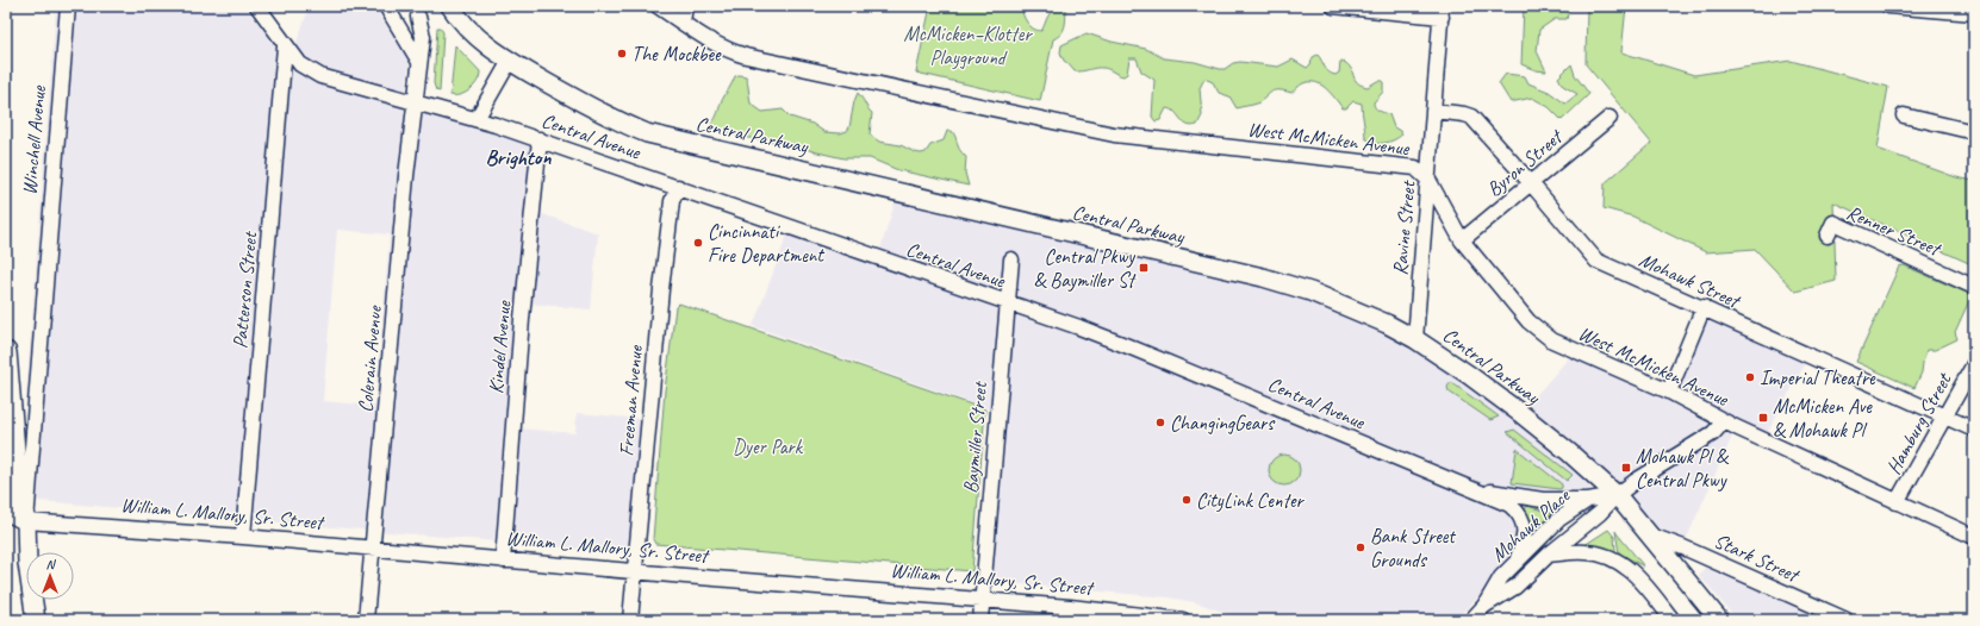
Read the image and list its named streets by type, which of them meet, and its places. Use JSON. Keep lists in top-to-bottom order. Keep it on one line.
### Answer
{"streets":{"main road":["Central Parkway","Winchell Avenue","William L. Mallory, Sr. Street"],"street":["Central Avenue","West McMicken Avenue","Byron Street","Ravine Street","Renner Street","Mohawk Street","Patterson Street","Kindel Avenue","Colerain Avenue","Freeman Avenue","Hamburg Street","Baymiller Street","Mohawk Place","Stark Street"]},"crossings":[["Central Parkway","Ravine Street"],["Central Parkway","Mohawk Place"],["Central Parkway","Stark Street"],["Central Avenue","Patterson Street"],["Central Avenue","Kindel Avenue"],["Central Avenue","Colerain Avenue"],["Central Avenue","Freeman Avenue"],["Central Avenue","Baymiller Street"],["Central Avenue","Mohawk Place"],["West McMicken Avenue","Byron Street"],["West McMicken Avenue","Ravine Street"],["West McMicken Avenue","Hamburg Street"],["West McMicken Avenue","Mohawk Place"],["Winchell Avenue","William L. Mallory, Sr. Street"],["Byron Street","Mohawk Street"],["Ravine Street","Mohawk Street"],["Mohawk Street","Hamburg Street"],["Patterson Street","William L. Mallory, Sr. Street"],["Kindel Avenue","William L. Mallory, Sr. Street"],["Colerain Avenue","William L. Mallory, Sr. Street"],["Freeman Avenue","William L. Mallory, Sr. Street"],["Baymiller Street","William L. Mallory, Sr. Street"]],"districts":["Brighton"],"parks":["McMicken–Klotter Playground","Dyer Park"],"places":{"other":["The Mockbee","Cincinnati Fire Department","Imperial Theatre","ChangingGears","CityLink Center","Bank Street Grounds"],"transit":["Central Pkwy & Baymiller St","McMicken Ave & Mohawk Pl","Mohawk Pl & Central Pkwy"]},"north":"top"}
